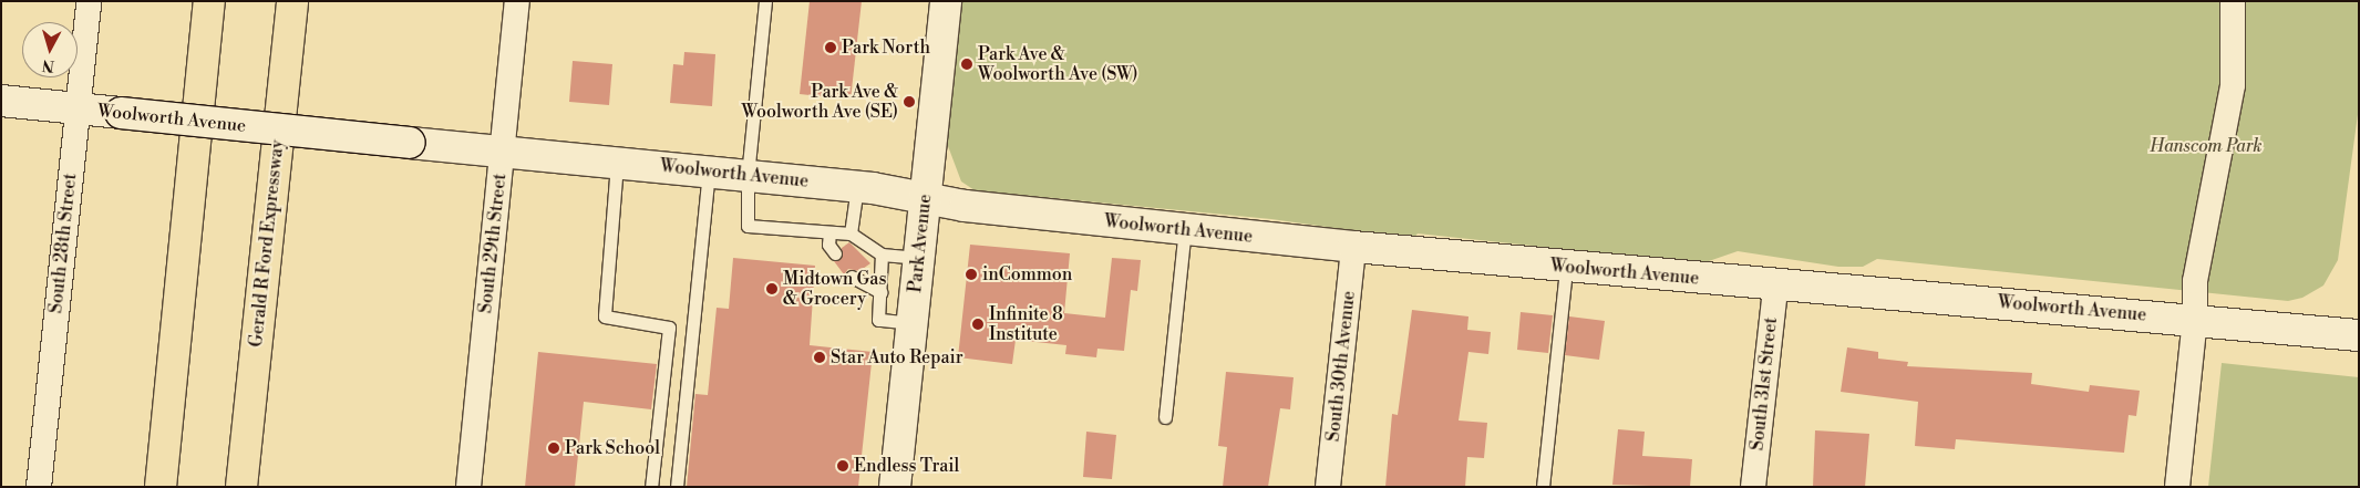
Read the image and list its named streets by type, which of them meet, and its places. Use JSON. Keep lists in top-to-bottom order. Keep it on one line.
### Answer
{"streets":{"highway":["Gerald R Ford Expressway"],"street":["Woolworth Avenue","South 28th Street","South 29th Street","Park Avenue","South 30th Avenue","South 31st Street"]},"crossings":[["Woolworth Avenue","South 28th Street"],["Woolworth Avenue","South 29th Street"],["Woolworth Avenue","Park Avenue"],["Woolworth Avenue","South 30th Avenue"],["Woolworth Avenue","South 31st Street"]],"parks":["Hanscom Park"],"places":["Park North","Park Ave & Woolworth Ave (SW)","Park Ave & Woolworth Ave (SE)","inCommon","Midtown Gas & Grocery","Infinite 8 Institute","Star Auto Repair","Park School","Endless Trail"],"north":"bottom"}
